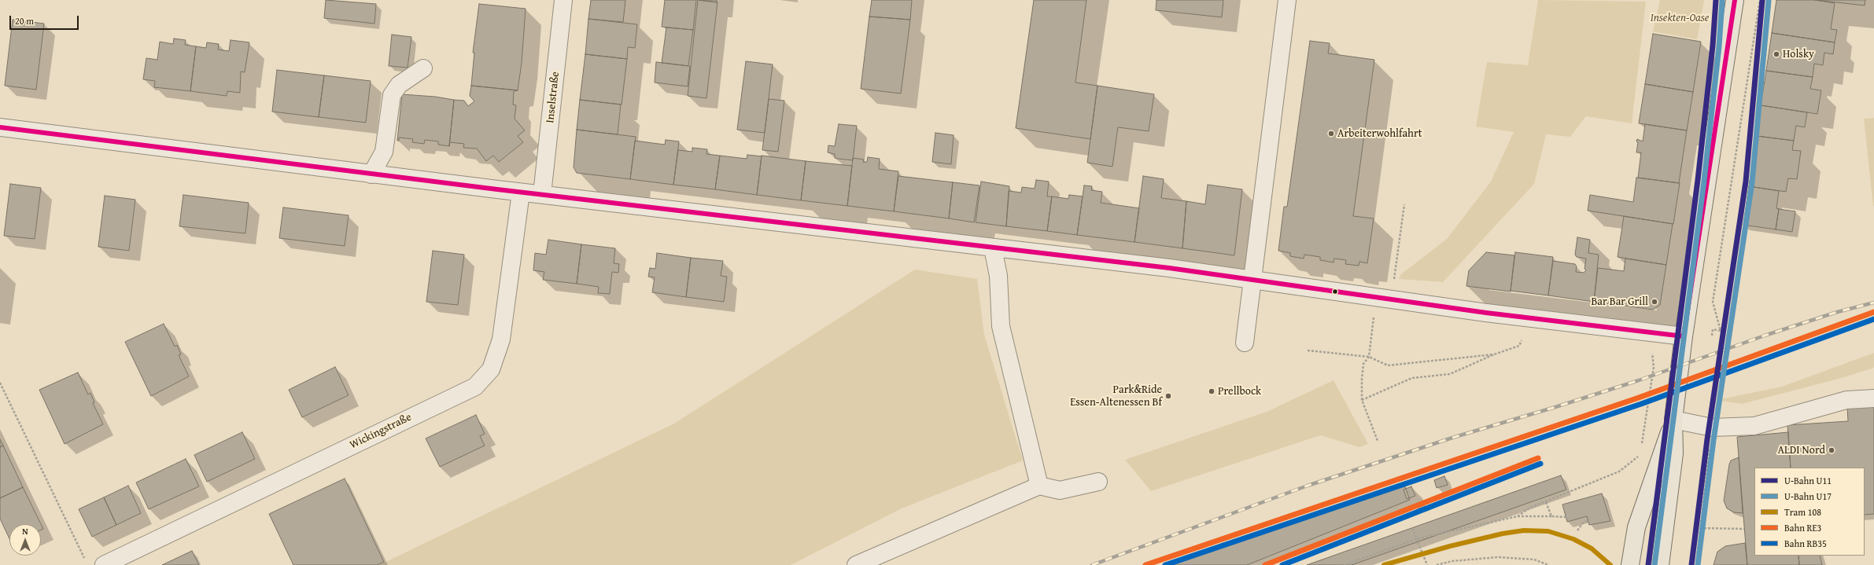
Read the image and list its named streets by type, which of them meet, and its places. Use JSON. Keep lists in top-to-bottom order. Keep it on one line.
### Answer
{"streets":{"street":["Inselstraße","Wickingstraße"]},"parks":["Insekten-Oase"],"places":["Holsky","Arbeiterwohlfahrt","Bar Bar Grill","Prellbock","Park&Ride Essen-Altenessen Bf","ALDI Nord"],"lines":["metro line U11","metro line U17","rail line RE3","rail line RB35","tram line 108"],"legend":["U-Bahn U11","U-Bahn U17","Tram 108","Bahn RE3","Bahn RB35"],"scale_bar":"20 m","north":"top"}
